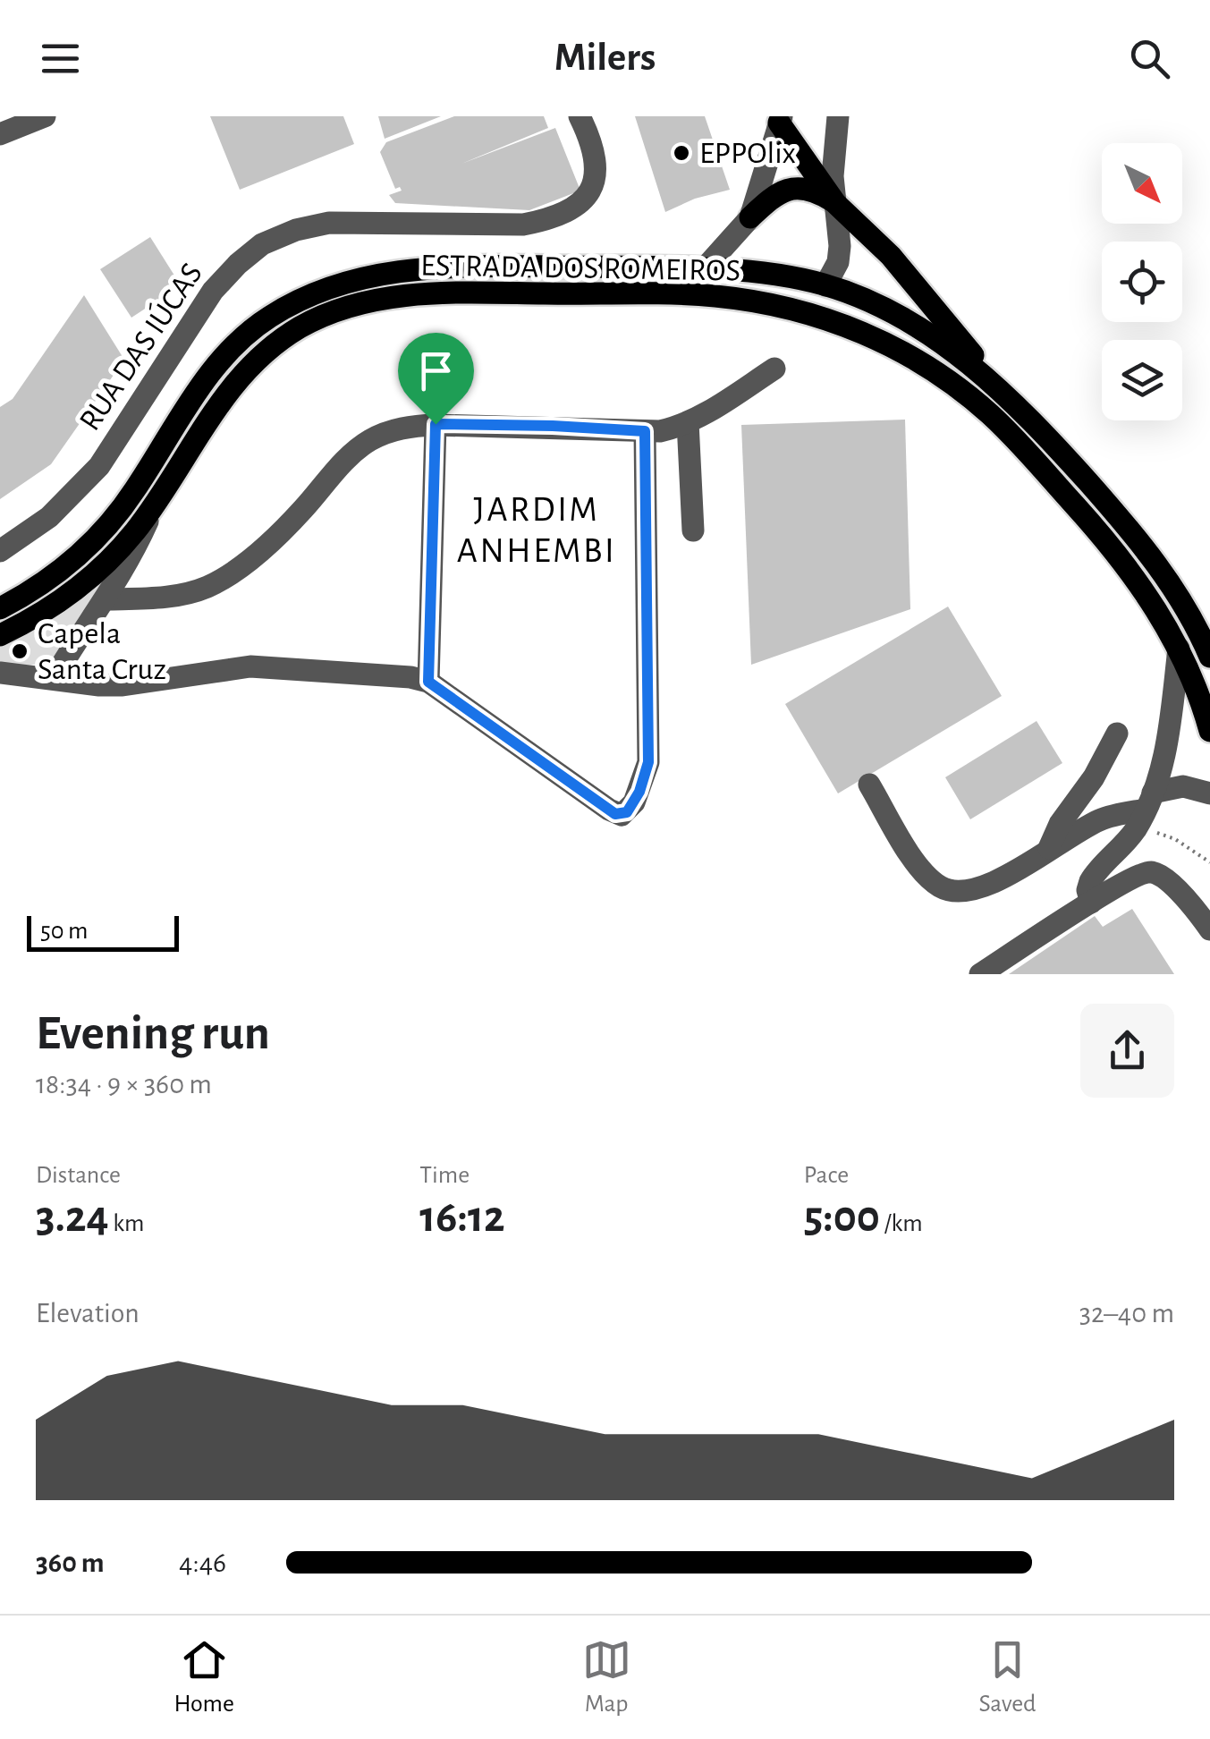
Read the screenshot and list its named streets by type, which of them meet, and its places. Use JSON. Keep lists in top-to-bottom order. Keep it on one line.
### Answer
{"streets":{"main road":["ESTRADA DOS ROMEIROS"],"street":["RUA DAS IÚCAS"]},"districts":["JARDIM ANHEMBI"],"places":["EPPOlix","Capela Santa Cruz"],"scale_bar":"50 m","north":"bottom right","page":{"header":"Milers","scale":"50 m","heading":["Evening run","18:34 · 9 × 360 m"],"stats":[["Distance","3.24 km"],["Time","16:12"],["Pace","5:00 /km"]],"chart":["Elevation","32–40 m"],"list":[{"name":"360 m","note":"4:46"}],"tabs":["Home","Map","Saved"]}}
